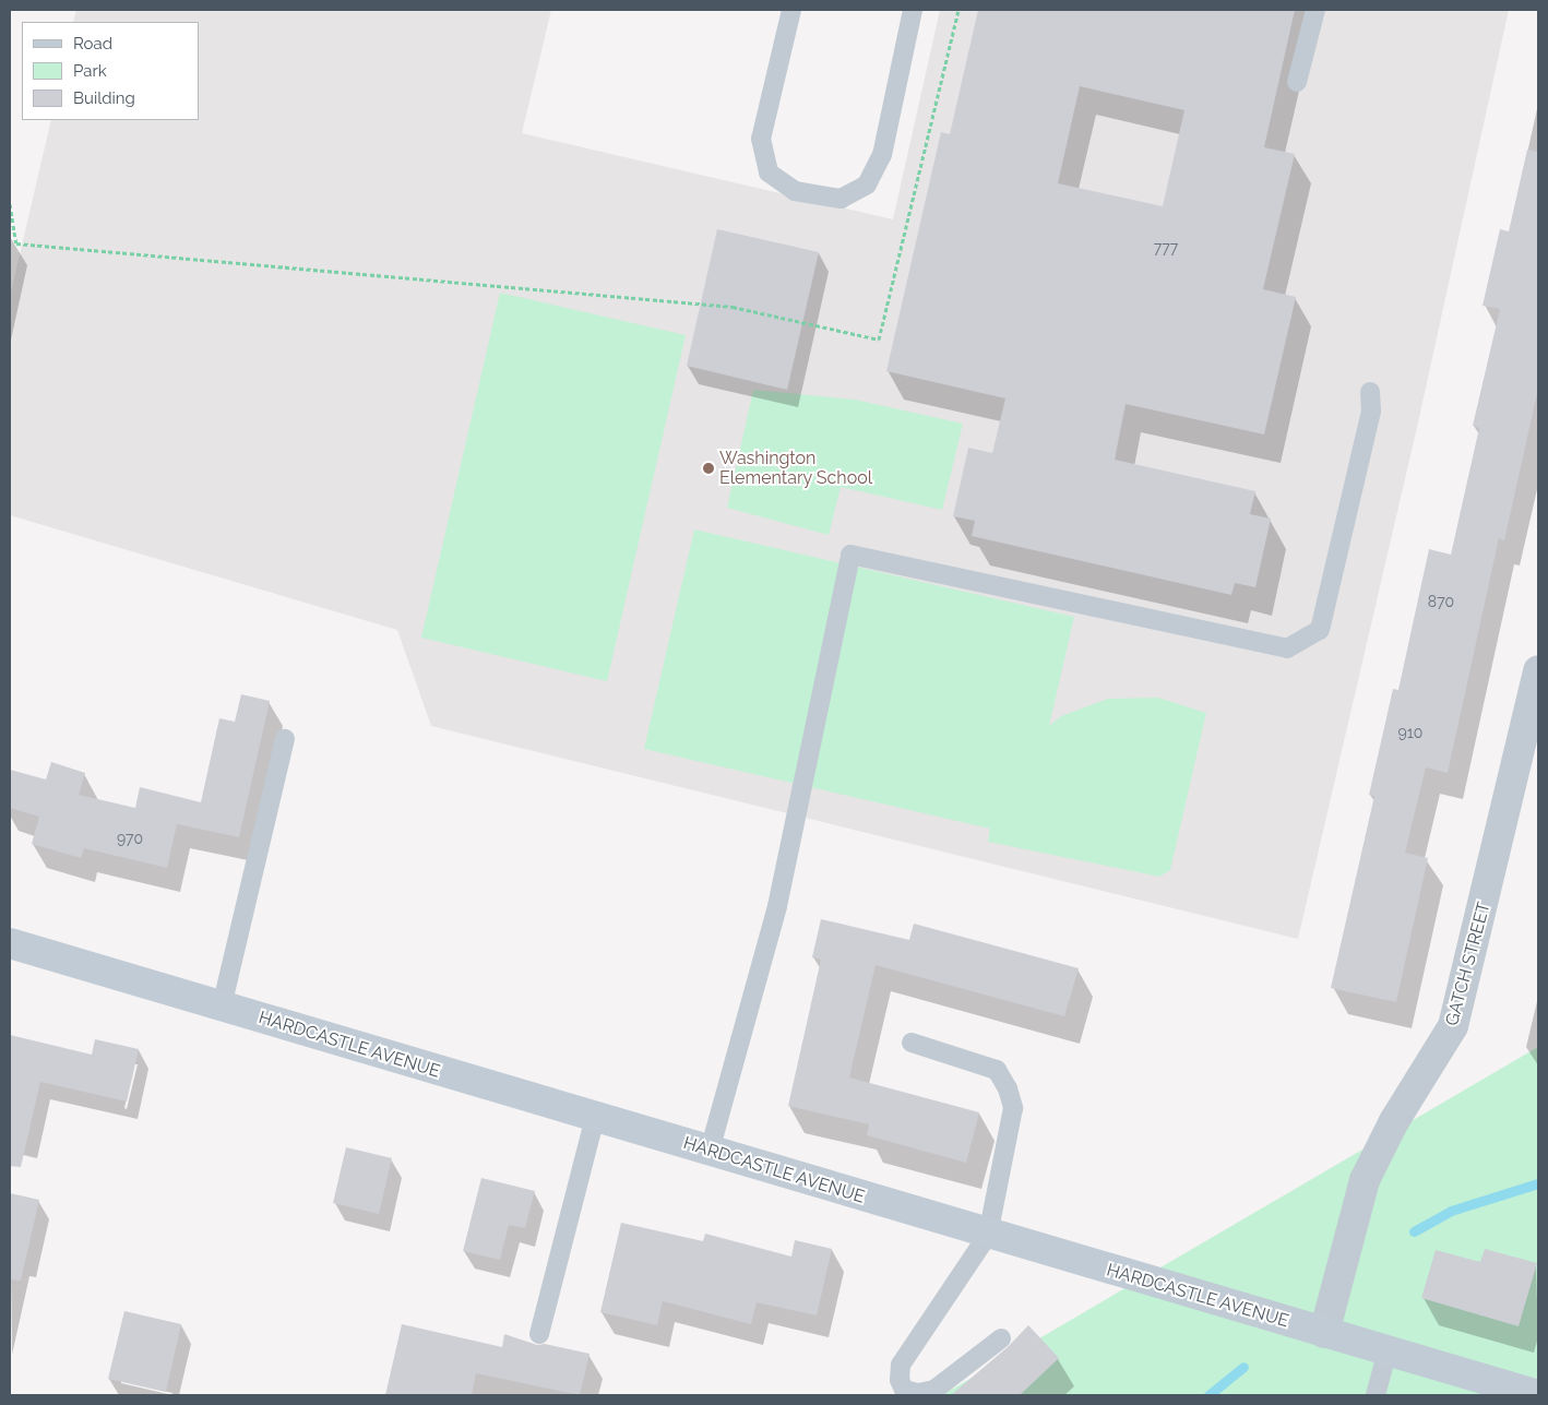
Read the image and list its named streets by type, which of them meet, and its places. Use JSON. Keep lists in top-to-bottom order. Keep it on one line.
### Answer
{"streets":{"street":["GATCH STREET","HARDCASTLE AVENUE"]},"crossings":[["GATCH STREET","HARDCASTLE AVENUE"]],"places":["Washington Elementary School"],"house_numbers":["777","870","910","970"],"legend":["Road","Park","Building"]}
